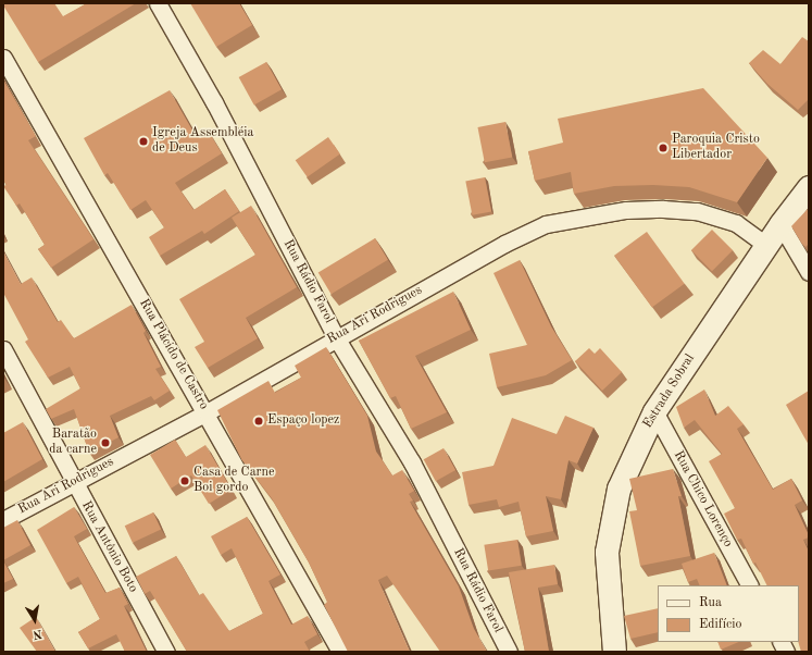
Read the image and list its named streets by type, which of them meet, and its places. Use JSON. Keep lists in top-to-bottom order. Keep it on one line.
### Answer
{"streets":{"street":["Rua Rádio Farol","Rua Ari Rodrigues","Rua Plácido de Castro","Estrada Sobral","Rua Chico Lorenço","Rua Antônio Boto"]},"crossings":[["Rua Rádio Farol","Rua Ari Rodrigues"],["Rua Ari Rodrigues","Rua Plácido de Castro"],["Rua Ari Rodrigues","Estrada Sobral"],["Rua Ari Rodrigues","Rua Antônio Boto"],["Estrada Sobral","Rua Chico Lorenço"]],"places":["Igreja Assembléia de Deus","Paroquia Cristo Libertador","Espaço lopez","Baratão da carne","Casa de Carne Boi gordo"],"legend":["Rua","Edifício"],"north":"bottom"}
